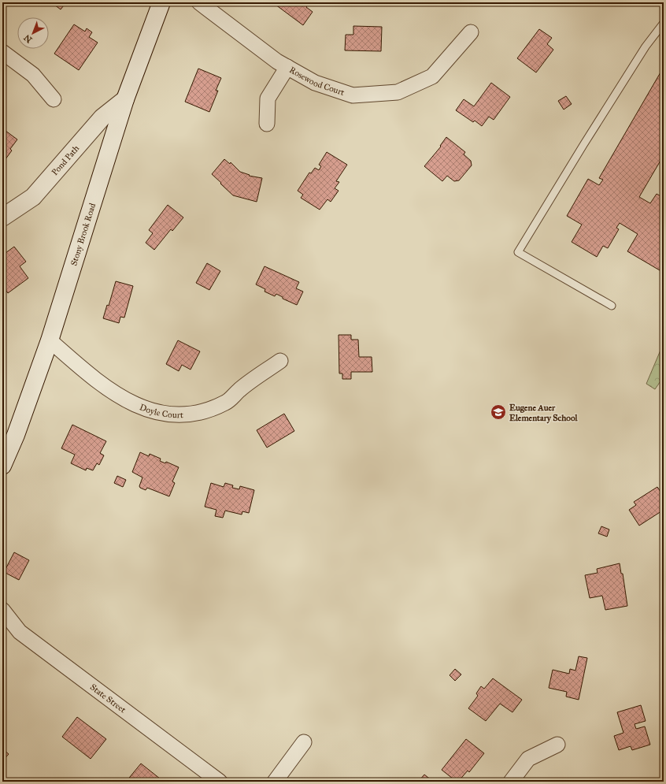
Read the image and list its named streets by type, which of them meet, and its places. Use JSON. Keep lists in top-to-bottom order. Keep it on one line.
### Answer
{"streets":{"main road":["Pond Path","Stony Brook Road"],"street":["Rosewood Court","Doyle Court","State Street"]},"crossings":[["Pond Path","Stony Brook Road"],["Stony Brook Road","Doyle Court"]],"places":{"school or university":["Eugene Auer Elementary School"]},"north":"bottom left"}
